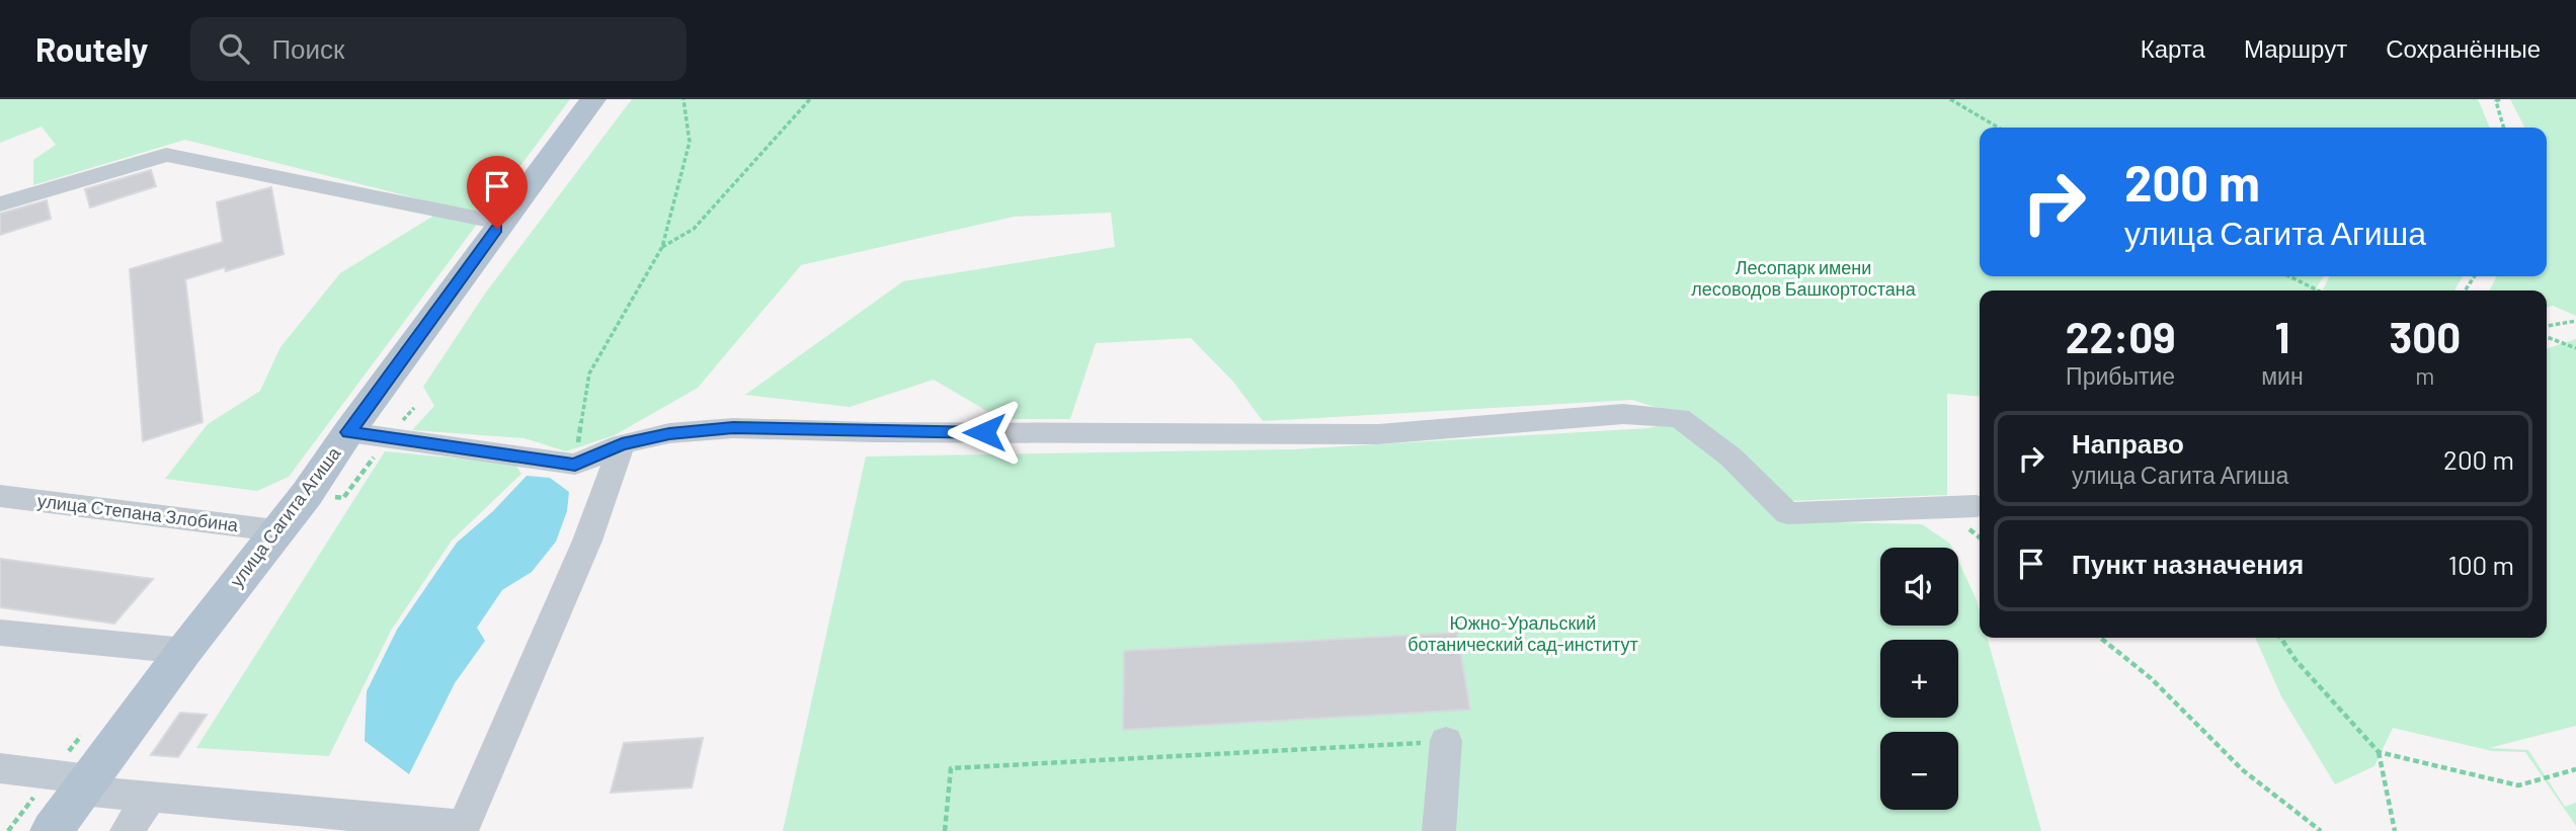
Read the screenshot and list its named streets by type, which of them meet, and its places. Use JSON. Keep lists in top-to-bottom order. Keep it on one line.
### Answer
{"streets":{"main road":["улица Сагита Агиша"],"street":["улица Степана Злобина"]},"crossings":[["улица Степана Злобина","улица Сагита Агиша"]],"parks":["Лесопарк имени лесоводов Башкортостана","Южно-Уральский ботанический сад-институт"],"page":{"header":"Routely","search":"Поиск","nav":["Карта","Маршрут","Сохранённые"],"turn":["200 m","улица Сагита Агиша"],"eta":["22:09","Прибытие","1","мин","300","m"],"list":[{"name":"Направо","note":"улица Сагита Агиша","value":"200 m"},{"name":"Пункт назначения","value":"100 m"}],"map_buttons":["+","−"]}}
